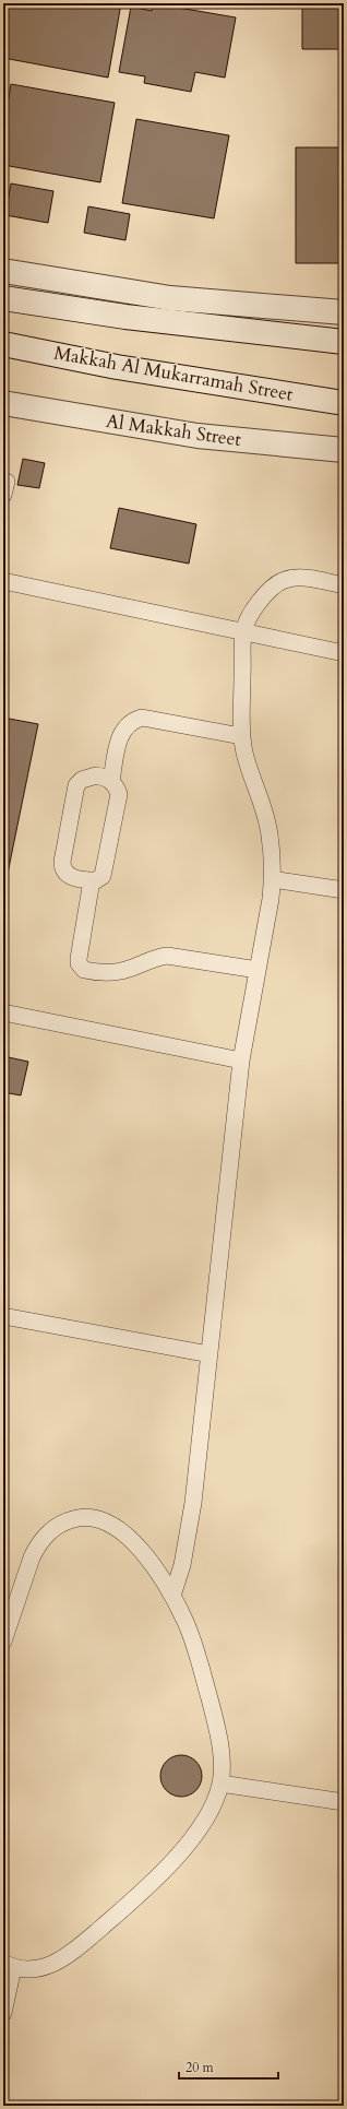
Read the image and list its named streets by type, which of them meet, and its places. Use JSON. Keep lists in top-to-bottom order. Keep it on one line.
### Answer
{"streets":{"street":["Makkah Al Mukarramah Street","Al Makkah Street"]},"scale_bar":"20 m"}
